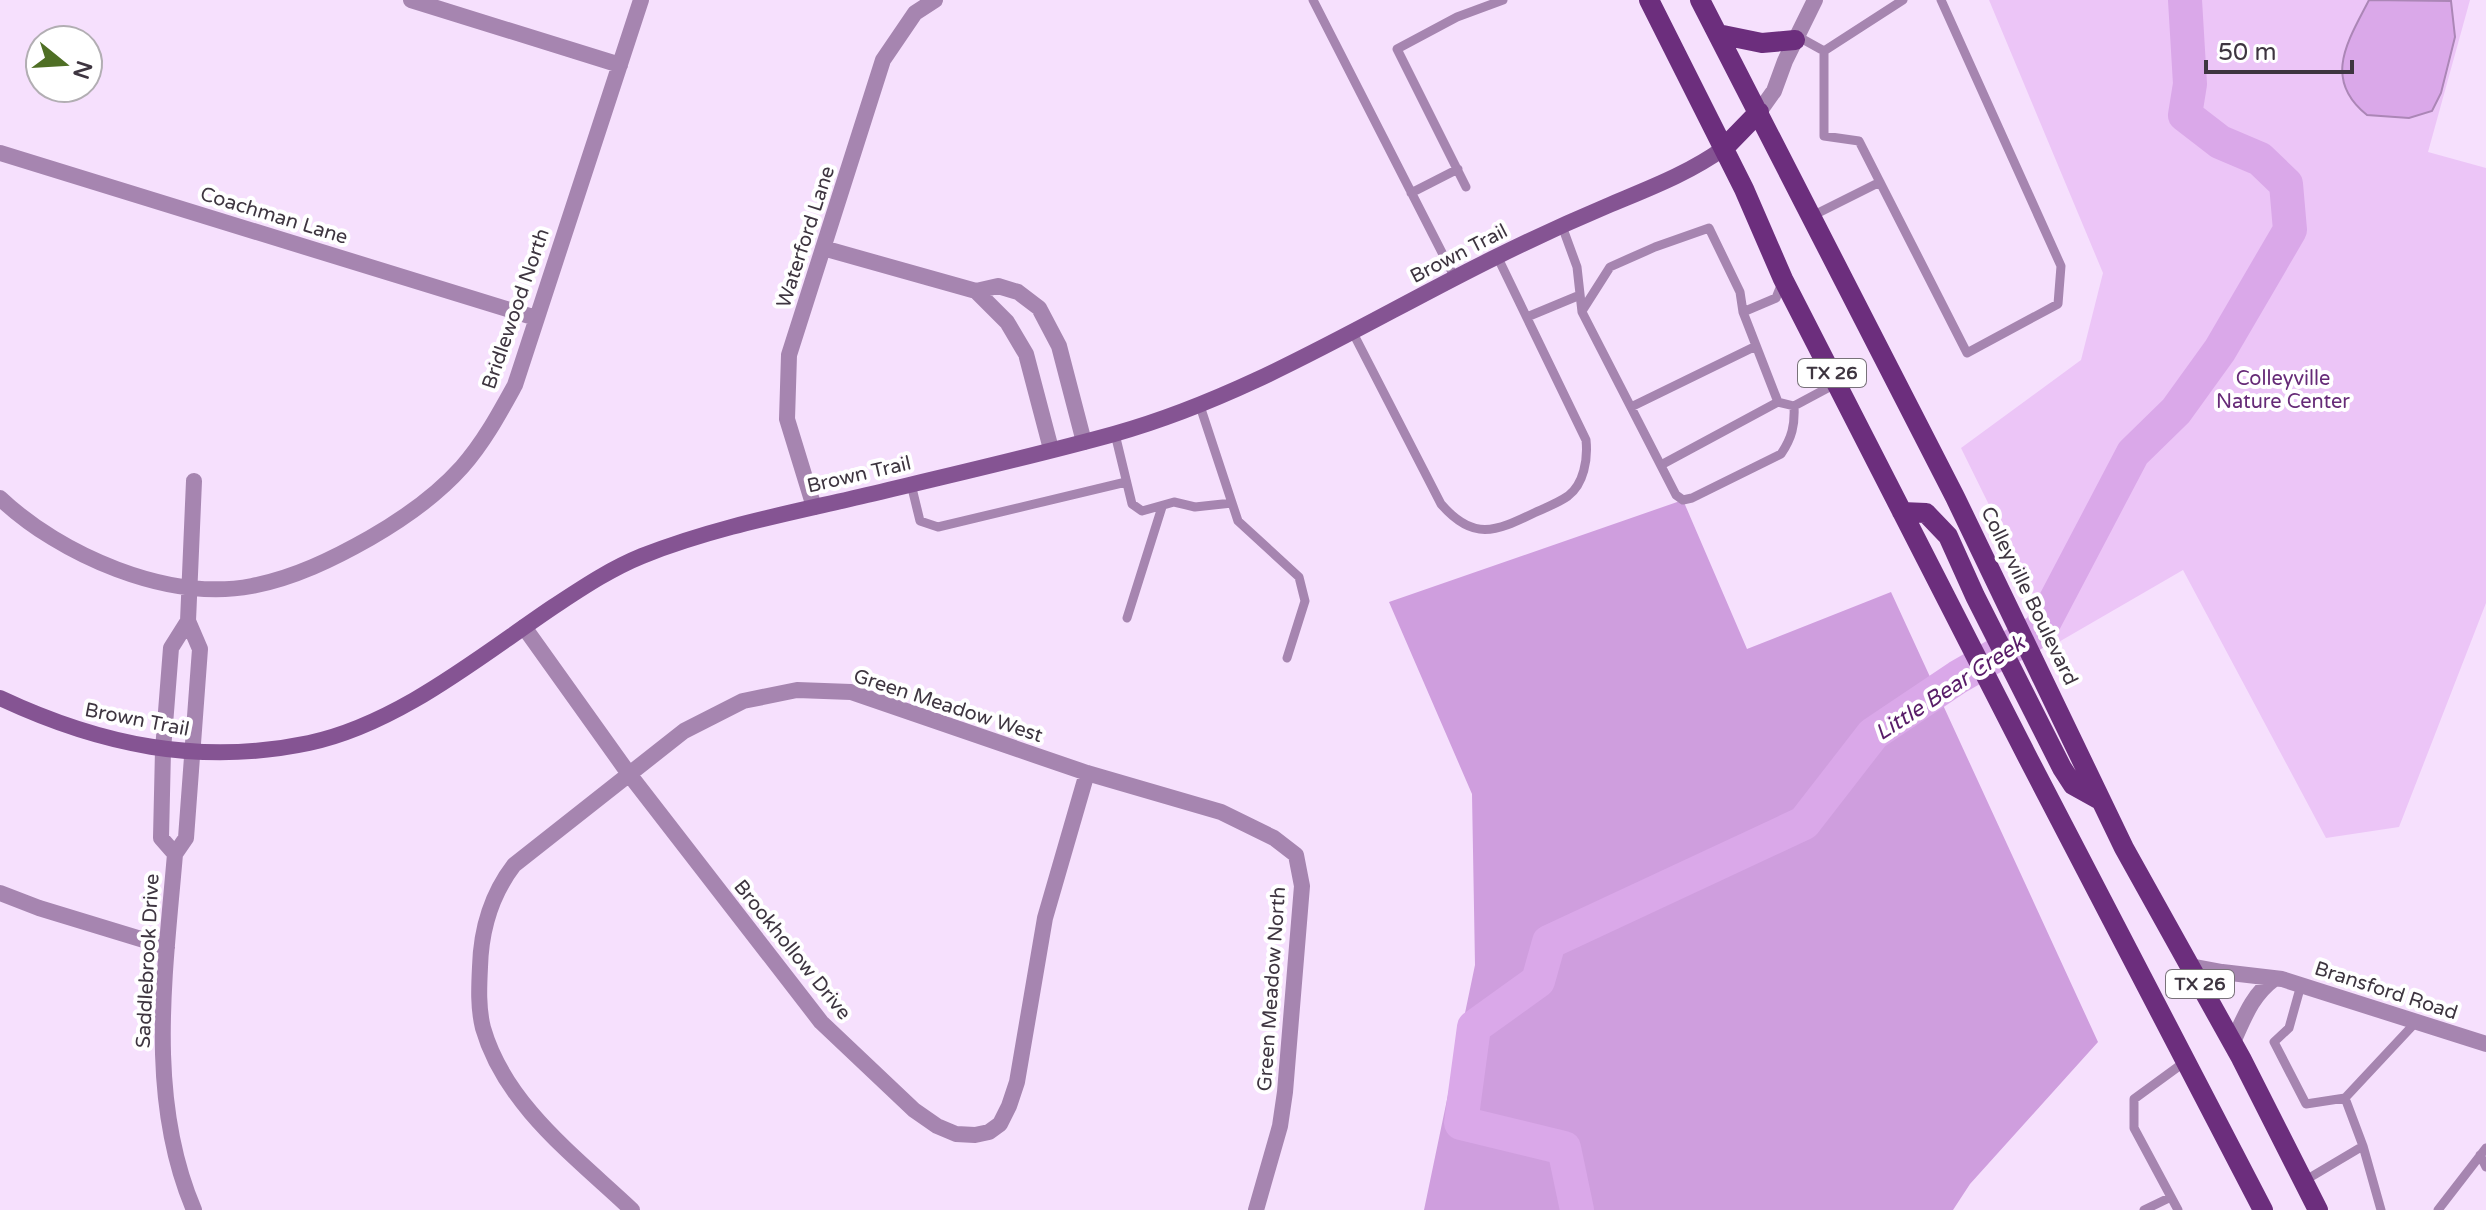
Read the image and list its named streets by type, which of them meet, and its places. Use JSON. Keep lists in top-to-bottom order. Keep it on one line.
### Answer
{"streets":{"main road":["TX 26","Colleyville Boulevard"],"street":["Coachman Lane","Waterford Lane","Brown Trail","Bridlewood North","Green Meadow West","Brookhollow Drive","Saddlebrook Drive","Green Meadow North","Bransford Road"]},"crossings":[["Coachman Lane","Bridlewood North"],["Waterford Lane","Brown Trail"],["Brown Trail","TX 26"],["Brown Trail","Brookhollow Drive"],["Brown Trail","Saddlebrook Drive"],["Colleyville Boulevard","Bransford Road"],["Green Meadow West","Brookhollow Drive"],["Green Meadow West","Green Meadow North"]],"water":["Little Bear Creek"],"parks":["Colleyville Nature Center"],"scale_bar":"50 m","north":"right"}
